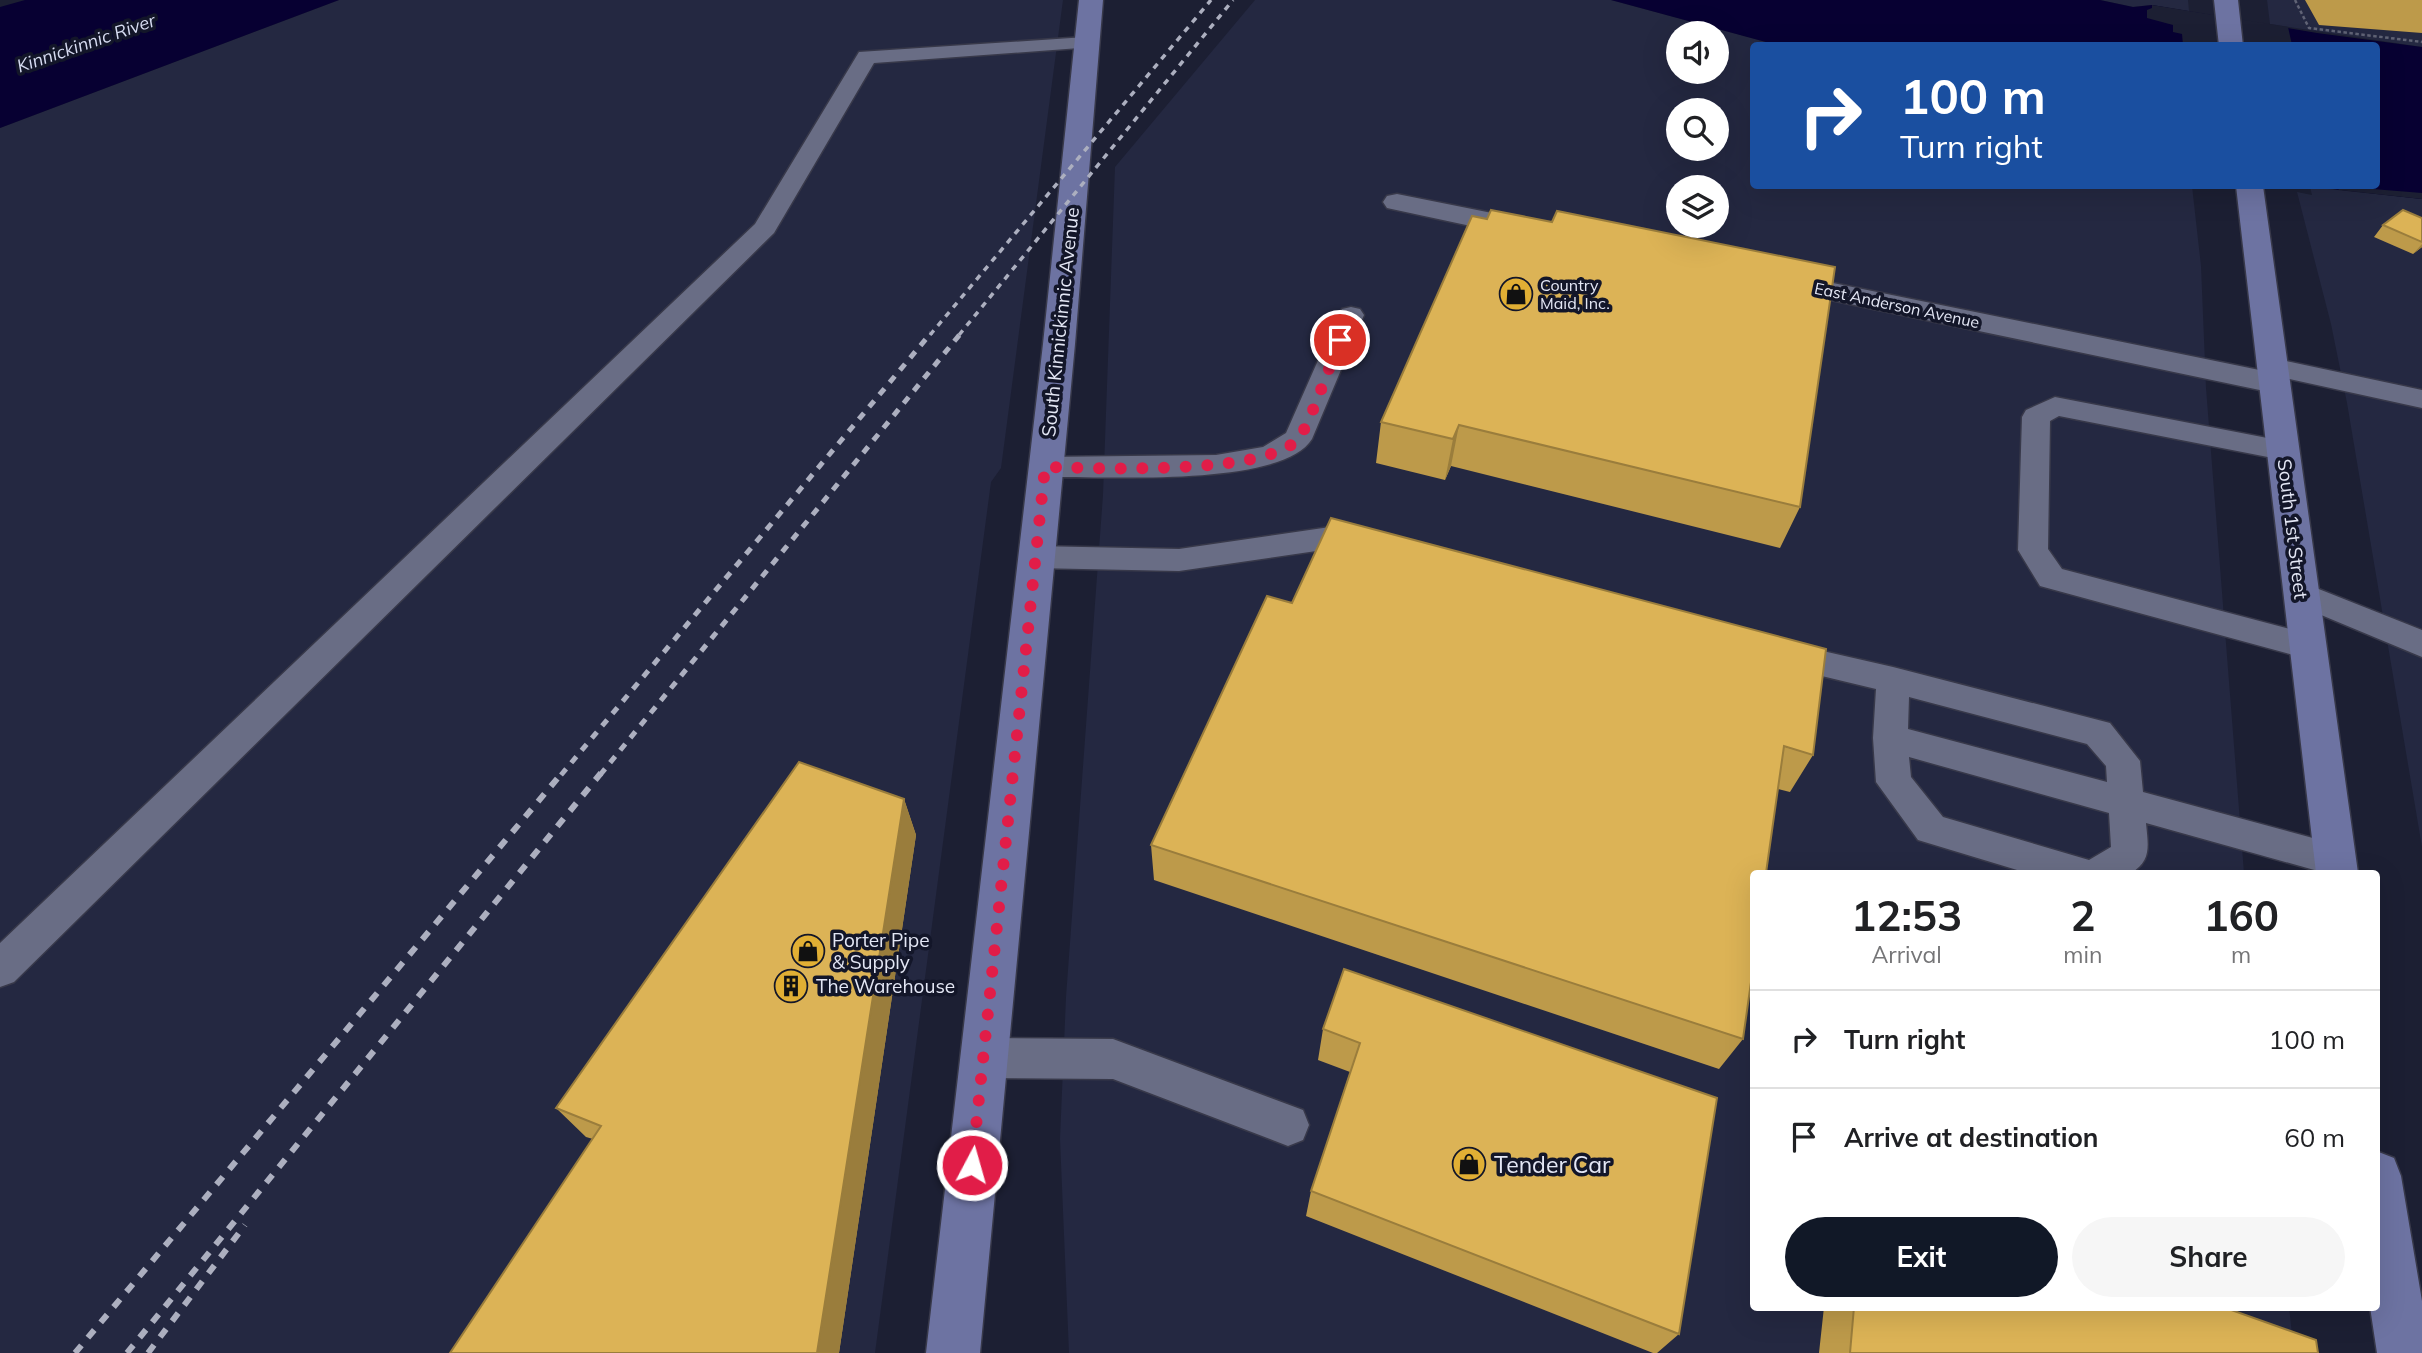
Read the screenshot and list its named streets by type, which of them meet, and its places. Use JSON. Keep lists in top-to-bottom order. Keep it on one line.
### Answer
{"streets":{"main road":["South Kinnickinnic Avenue","South 1st Street"],"street":["East Anderson Avenue"]},"crossings":[["East Anderson Avenue","South 1st Street"]],"water":["Kinnickinnic River"],"places":{"shop":["Country Maid, Inc.","Porter Pipe & Supply","Tender Car"],"building":["The Warehouse"]},"page":{"turn":["100 m","Turn right"],"eta":["12:53","Arrival","2","min","160","m"],"list":[{"name":"Turn right","value":"100 m"},{"name":"Arrive at destination","value":"60 m"}],"buttons":["Exit","Share"]}}
